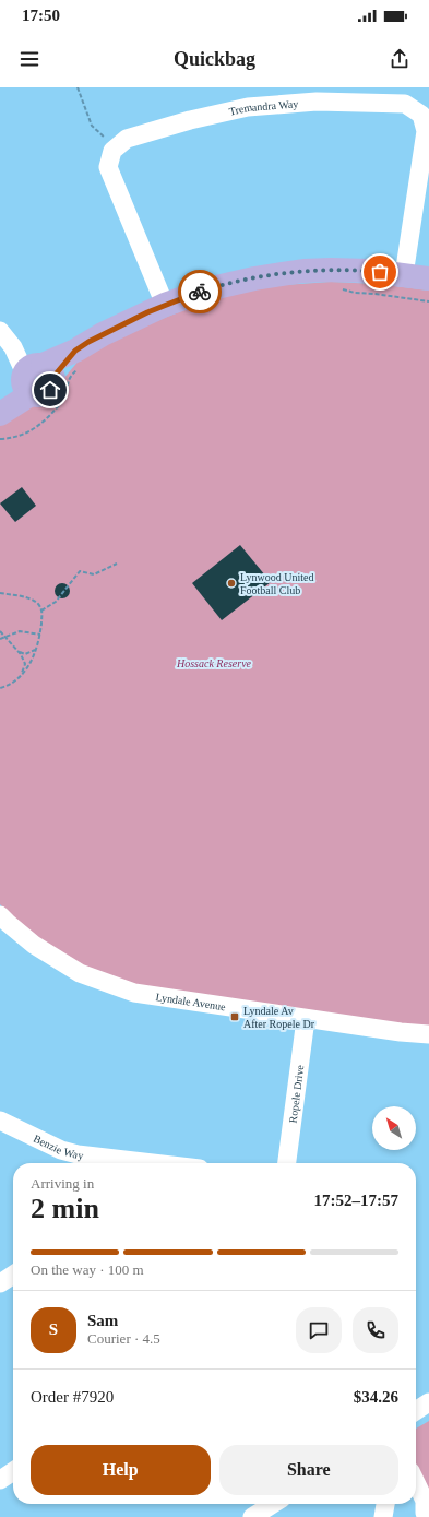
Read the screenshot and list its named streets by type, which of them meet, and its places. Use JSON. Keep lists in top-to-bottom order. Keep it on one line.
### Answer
{"streets":{"street":["Tremandra Way","Lyndale Avenue","Ropele Drive","Benzie Way"]},"crossings":[["Lyndale Avenue","Ropele Drive"]],"parks":["Hossack Reserve"],"places":{"other":["Lynwood United Football Club"],"transit":["Lyndale Av After Ropele Dr"]},"north":"top left","page":{"status":"17:50","header":"Quickbag","heading":["2 min","Arriving in","17:52–17:57"],"panel":["Sam","Courier · 4.5","Order #7920","$34.26"],"bar":"On the way · 100 m","round":"S","buttons":["Help","Share"]}}
